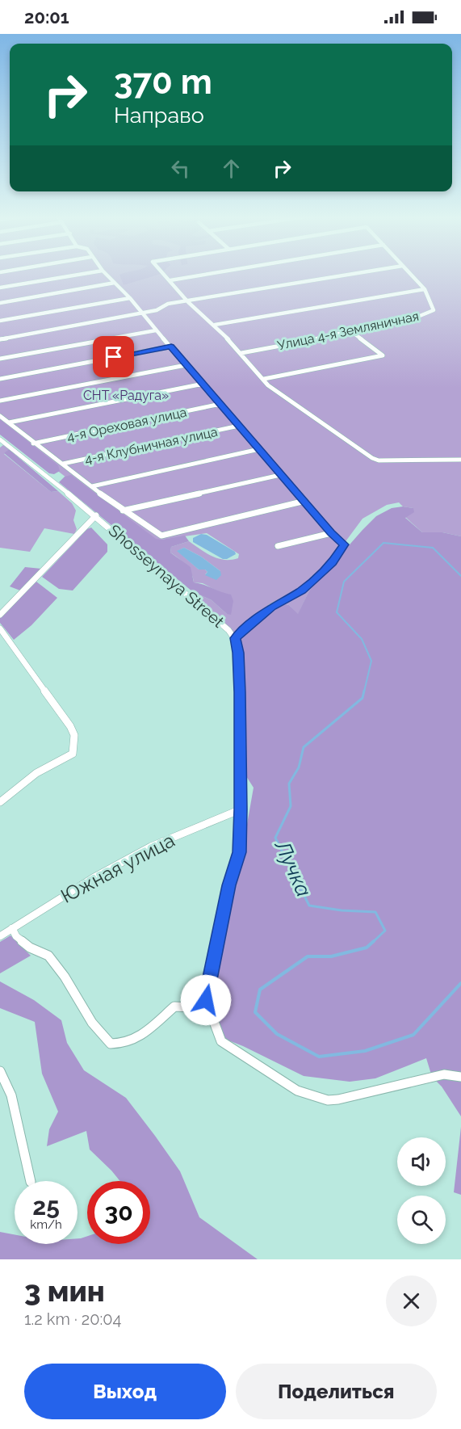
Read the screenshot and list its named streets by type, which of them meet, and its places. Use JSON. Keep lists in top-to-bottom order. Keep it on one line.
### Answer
{"streets":{"street":["Улица 4-я Земляничная","4-я Ореховая улица","4-я Клубничная улица","Shosseynaya Street","Южная улица"]},"water":["Лучка"],"parks":["СНТ «Радуга»"],"page":{"status":"20:01","turn":["370 m","Направо"],"speed":"25 km/h","limit":"30","heading":["3 мин","1.2 km · 20:04"],"buttons":["Выход","Поделиться"]}}
